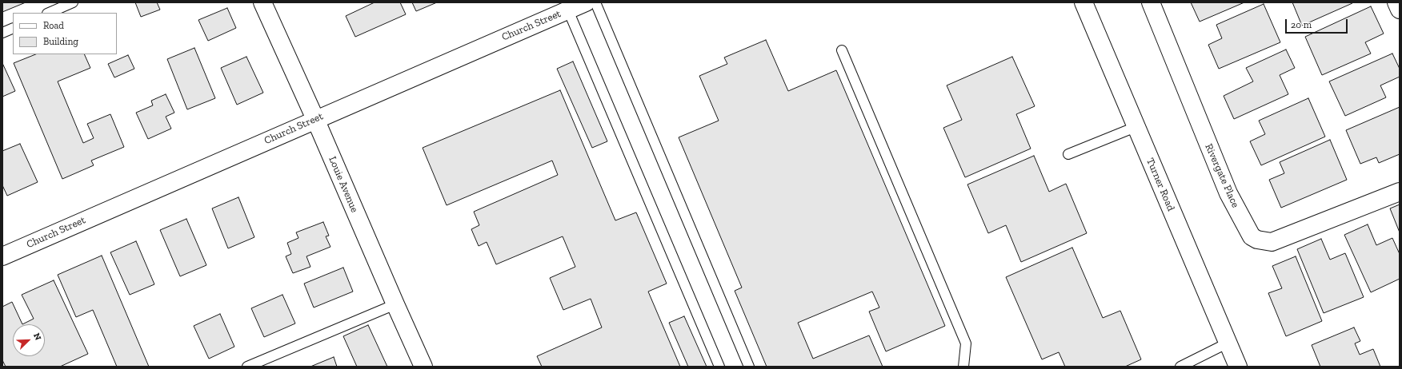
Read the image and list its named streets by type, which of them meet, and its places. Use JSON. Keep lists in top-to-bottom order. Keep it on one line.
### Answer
{"streets":{"street":["Church Street","Rivergate Place","Louie Avenue","Turner Road"]},"crossings":[["Church Street","Louie Avenue"]],"legend":["Road","Building"],"scale_bar":"20 m","north":"top right"}
